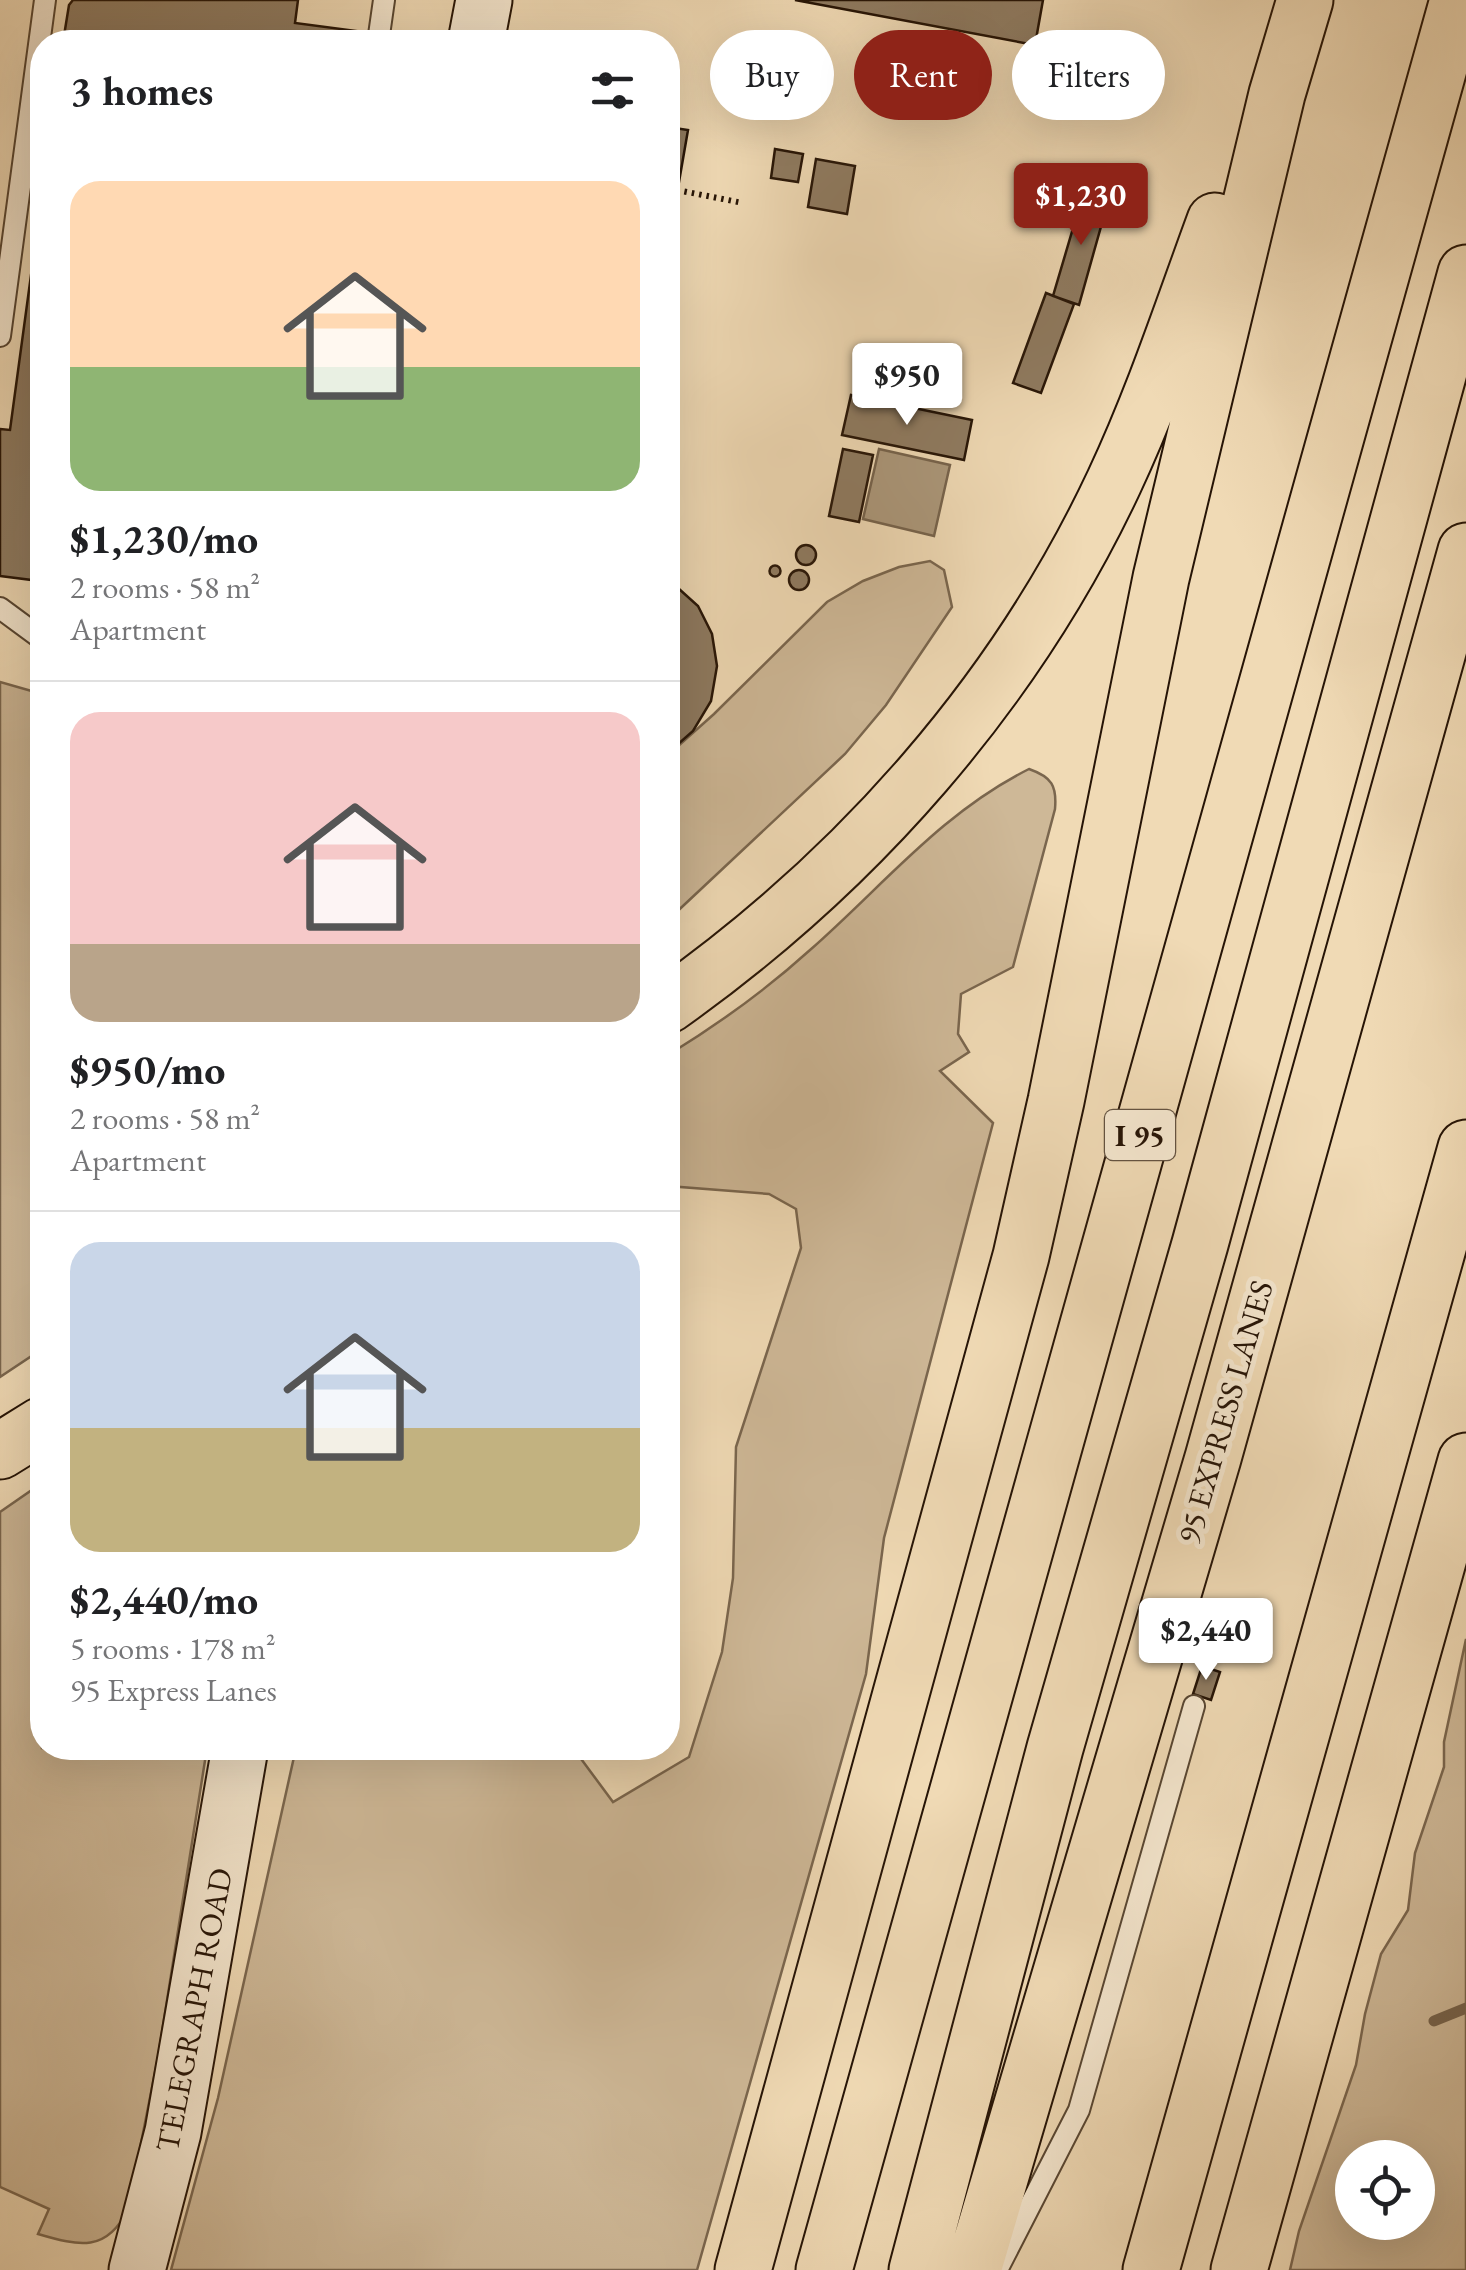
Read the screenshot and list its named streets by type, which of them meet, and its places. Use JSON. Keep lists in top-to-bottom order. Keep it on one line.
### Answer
{"streets":{"highway":["I 95","95 EXPRESS LANES"],"street":["TELEGRAPH ROAD"]},"page":{"chip":["Buy","Rent","Filters"],"heading":"3 homes","list":[{"name":"$1,230/mo","note":"2 rooms · 58 m² · Apartment"},{"name":"$950/mo","note":"2 rooms · 58 m² · Apartment"},{"name":"$2,440/mo","note":"5 rooms · 178 m² · 95 Express Lanes"}],"price":["$1,230","$950","$2,440"]}}
